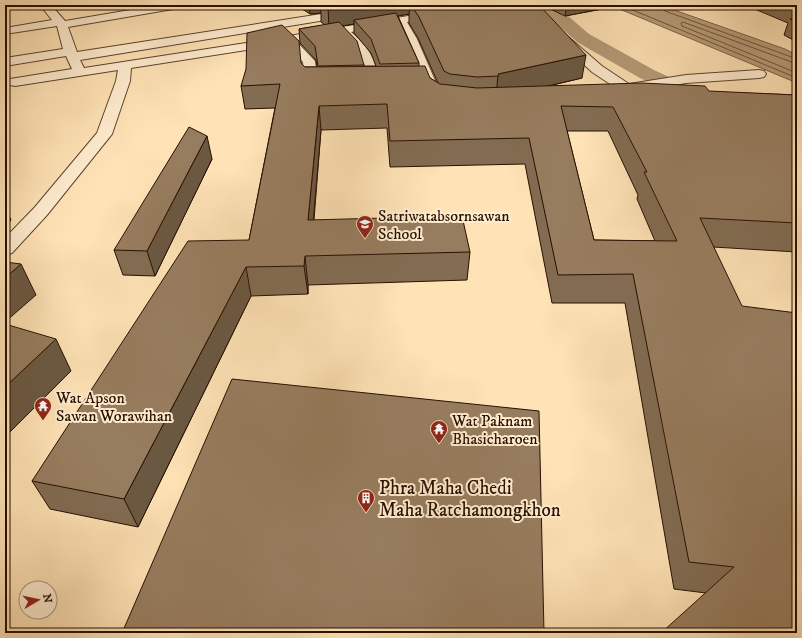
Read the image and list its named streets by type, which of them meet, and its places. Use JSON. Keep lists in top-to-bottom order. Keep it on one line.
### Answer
{"places":{"school or university":["Satriwatabsornsawan School"],"temple":["Wat Apson Sawan Worawihan","Wat Paknam Bhasicharoen"],"building":["Phra Maha Chedi Maha Ratchamongkhon"]},"north":"right"}
